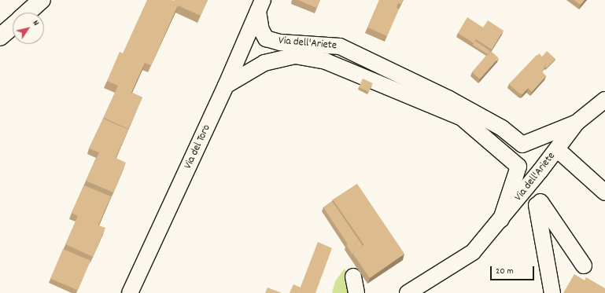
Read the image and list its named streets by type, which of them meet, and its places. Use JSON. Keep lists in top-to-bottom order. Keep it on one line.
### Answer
{"streets":{"street":["Via dell'Ariete","Via del Toro"]},"crossings":[["Via dell'Ariete","Via del Toro"]],"scale_bar":"20 m","north":"top right"}
